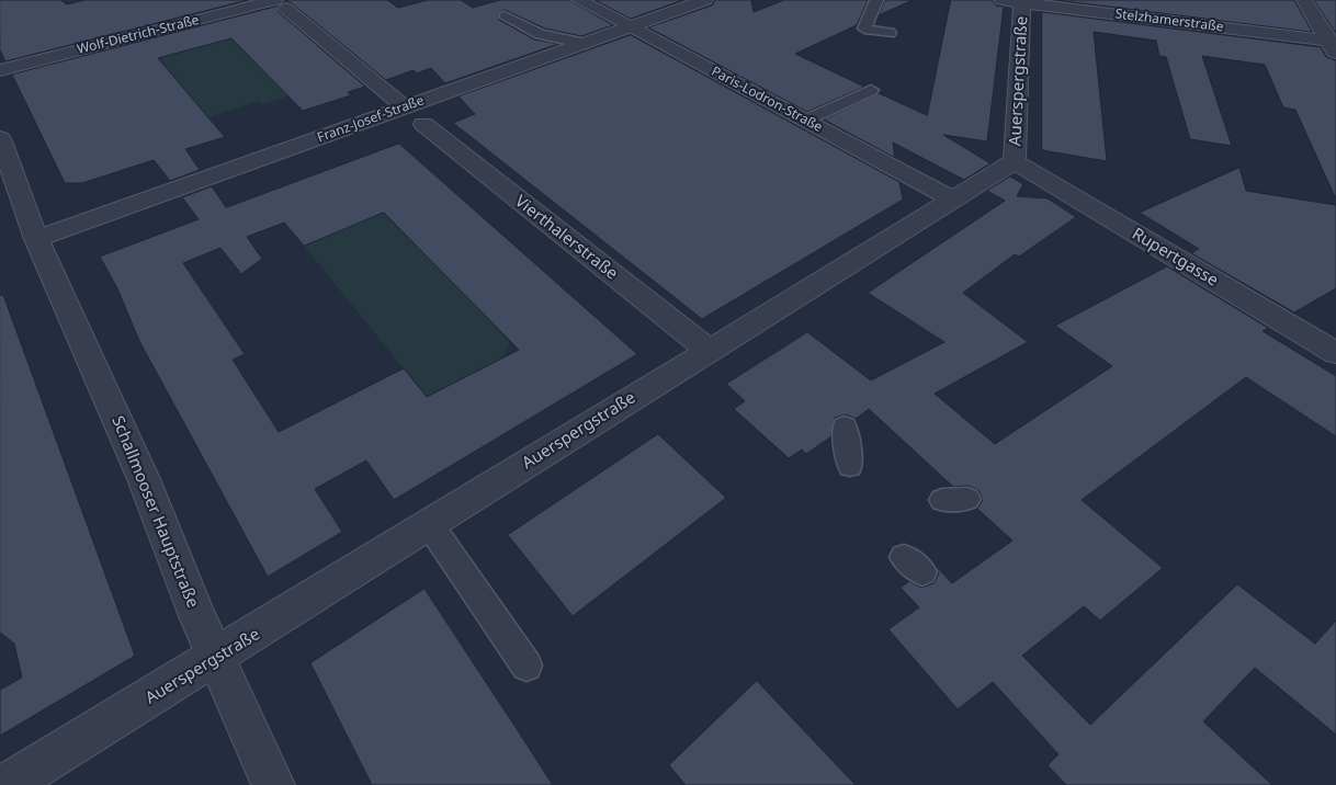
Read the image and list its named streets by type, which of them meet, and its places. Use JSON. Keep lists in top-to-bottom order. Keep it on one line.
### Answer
{"streets":{"street":["Stelzhamerstraße","Wolf-Dietrich-Straße","Auerspergstraße","Paris-Lodron-Straße","Franz-Josef-Straße","Vierthalerstraße","Rupertgasse","Schallmooser Hauptstraße"]},"crossings":[["Stelzhamerstraße","Auerspergstraße"],["Auerspergstraße","Paris-Lodron-Straße"],["Auerspergstraße","Vierthalerstraße"],["Auerspergstraße","Rupertgasse"],["Auerspergstraße","Schallmooser Hauptstraße"],["Paris-Lodron-Straße","Franz-Josef-Straße"],["Franz-Josef-Straße","Schallmooser Hauptstraße"]]}
